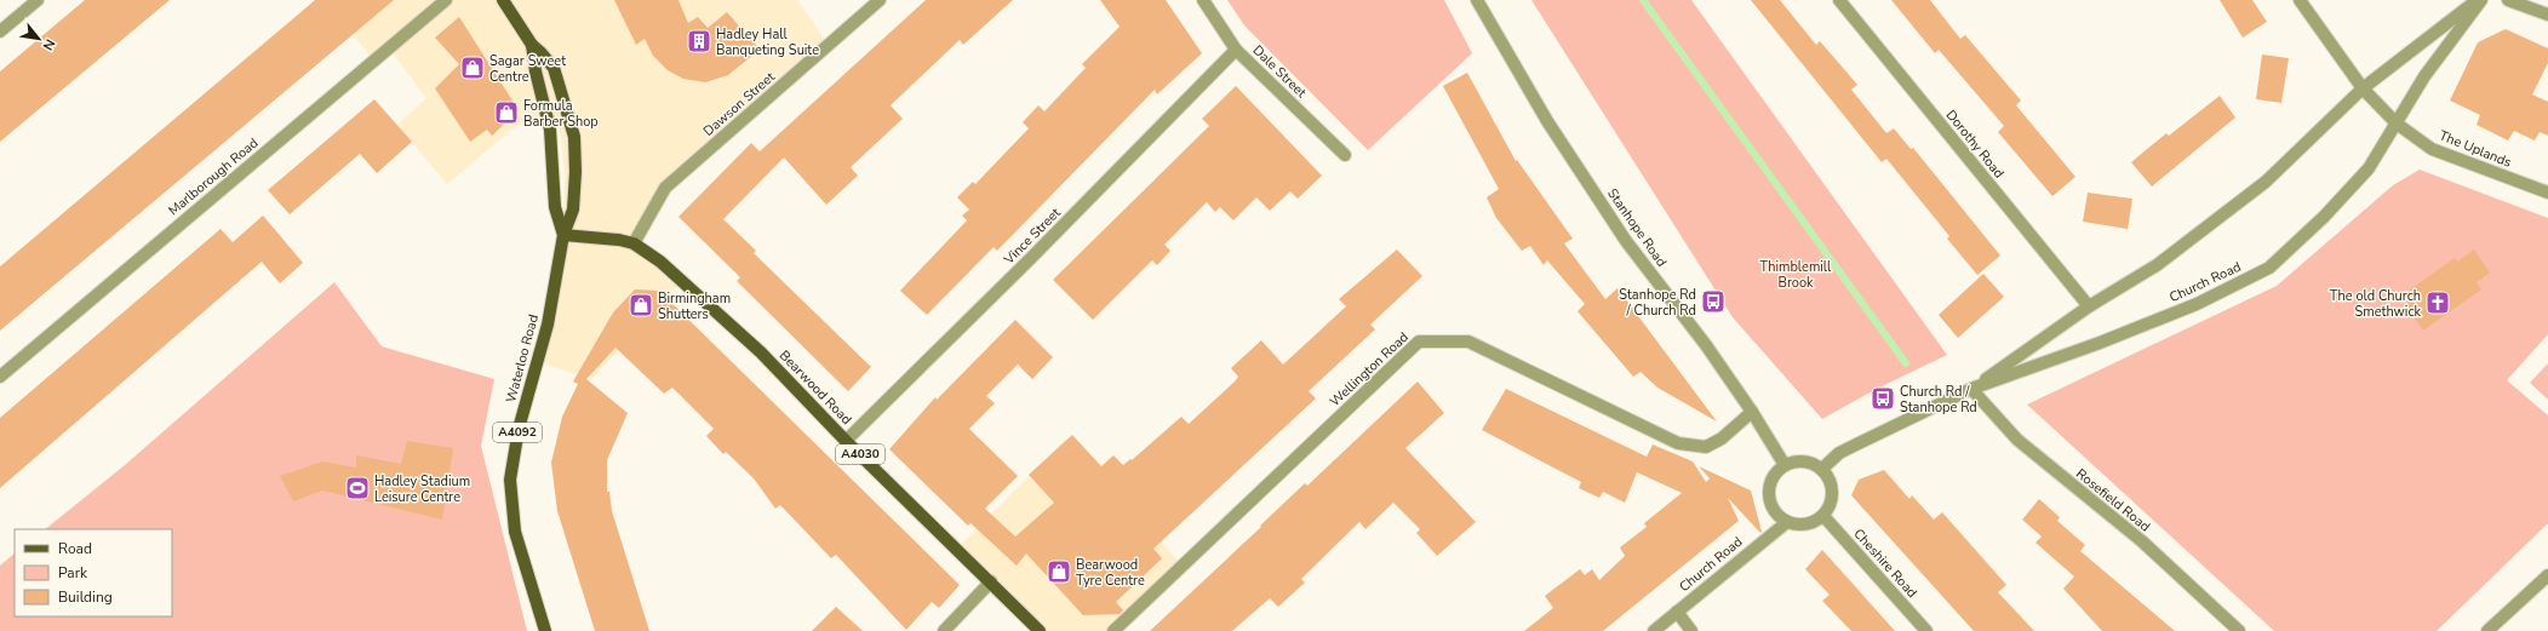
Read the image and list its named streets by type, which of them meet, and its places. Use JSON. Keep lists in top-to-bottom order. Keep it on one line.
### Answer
{"streets":{"main road":["Waterloo Road","Bearwood Road","A4092","A4030"],"street":["Dale Street","Dawson Street","Dorothy Road","The Uplands","Marlborough Road","Stanhope Road","Vince Street","Church Road","Wellington Road","Rosefield Road","Cheshire Road"]},"crossings":[["Dale Street","Vince Street"],["Dawson Street","Bearwood Road"],["Dorothy Road","Church Road"],["The Uplands","Church Road"],["Stanhope Road","Church Road"],["Stanhope Road","Wellington Road"],["Stanhope Road","Cheshire Road"],["Vince Street","Bearwood Road"],["Church Road","Rosefield Road"],["Church Road","Cheshire Road"],["Waterloo Road","Bearwood Road"]],"parks":["Thimblemill Brook"],"places":{"building":["Hadley Hall Banqueting Suite"],"shop":["Sagar Sweet Centre","Formula Barber Shop","Birmingham Shutters","Bearwood Tyre Centre"],"bus stop":["Stanhope Rd / Church Rd","Church Rd / Stanhope Rd"],"church":["The old Church Smethwick"],"sports":["Hadley Stadium Leisure Centre"]},"legend":["Road","Park","Building"],"north":"bottom right"}
